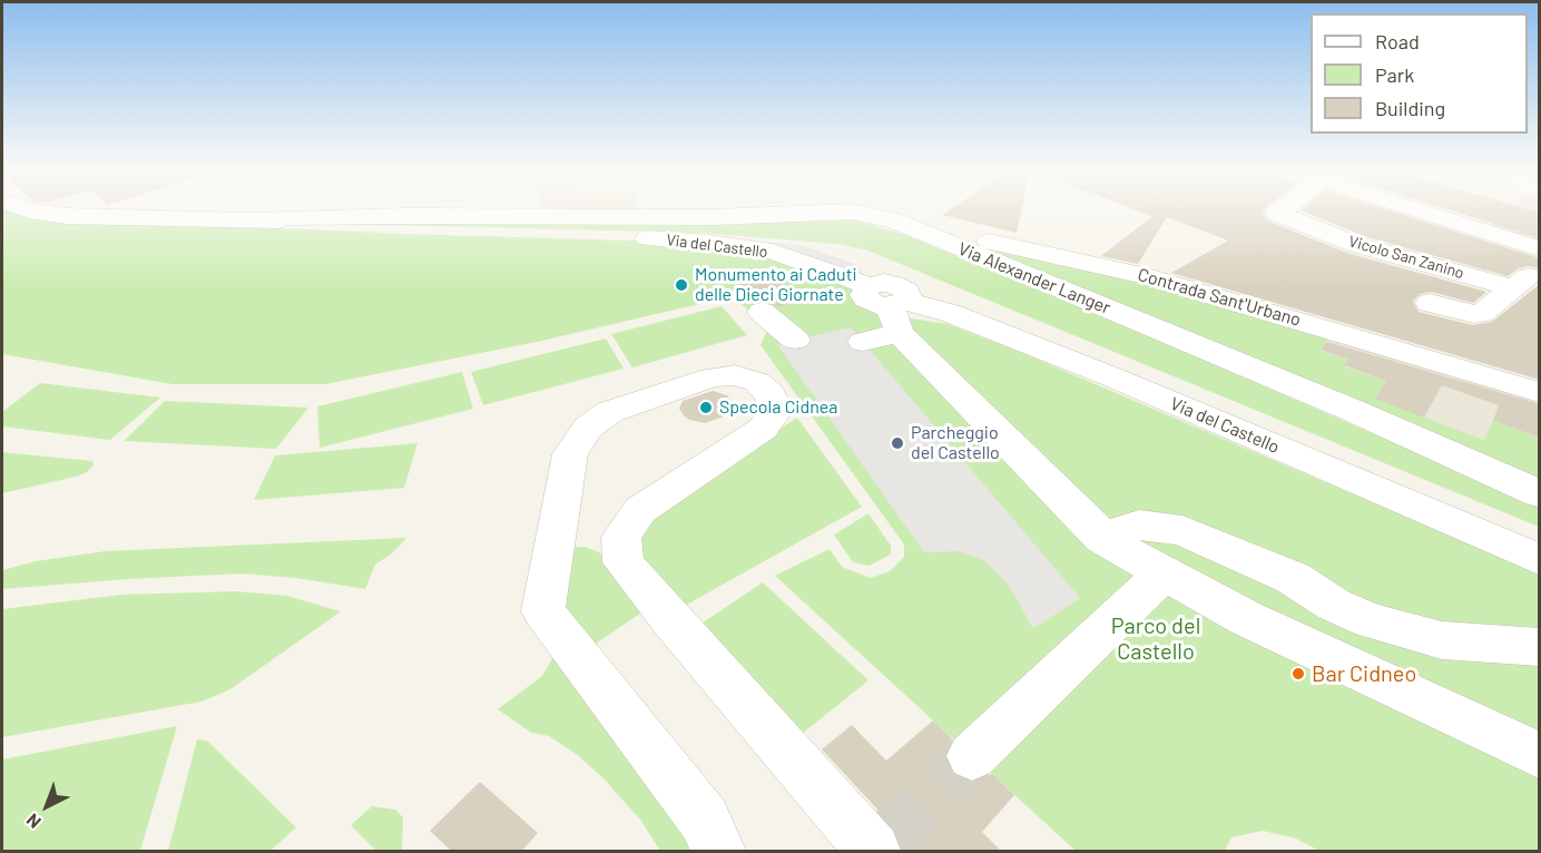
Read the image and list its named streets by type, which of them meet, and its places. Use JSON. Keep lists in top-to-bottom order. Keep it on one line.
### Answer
{"streets":{"street":["Via del Castello","Vicolo San Zanino","Via Alexander Langer","Contrada Sant'Urbano"]},"crossings":[["Via del Castello","Via Alexander Langer"],["Via Alexander Langer","Contrada Sant'Urbano"]],"parks":["Parco del Castello"],"places":["Monumento ai Caduti delle Dieci Giornate","Specola Cidnea","Parcheggio del Castello","Bar Cidneo"],"legend":["Road","Park","Building"],"north":"bottom left"}
